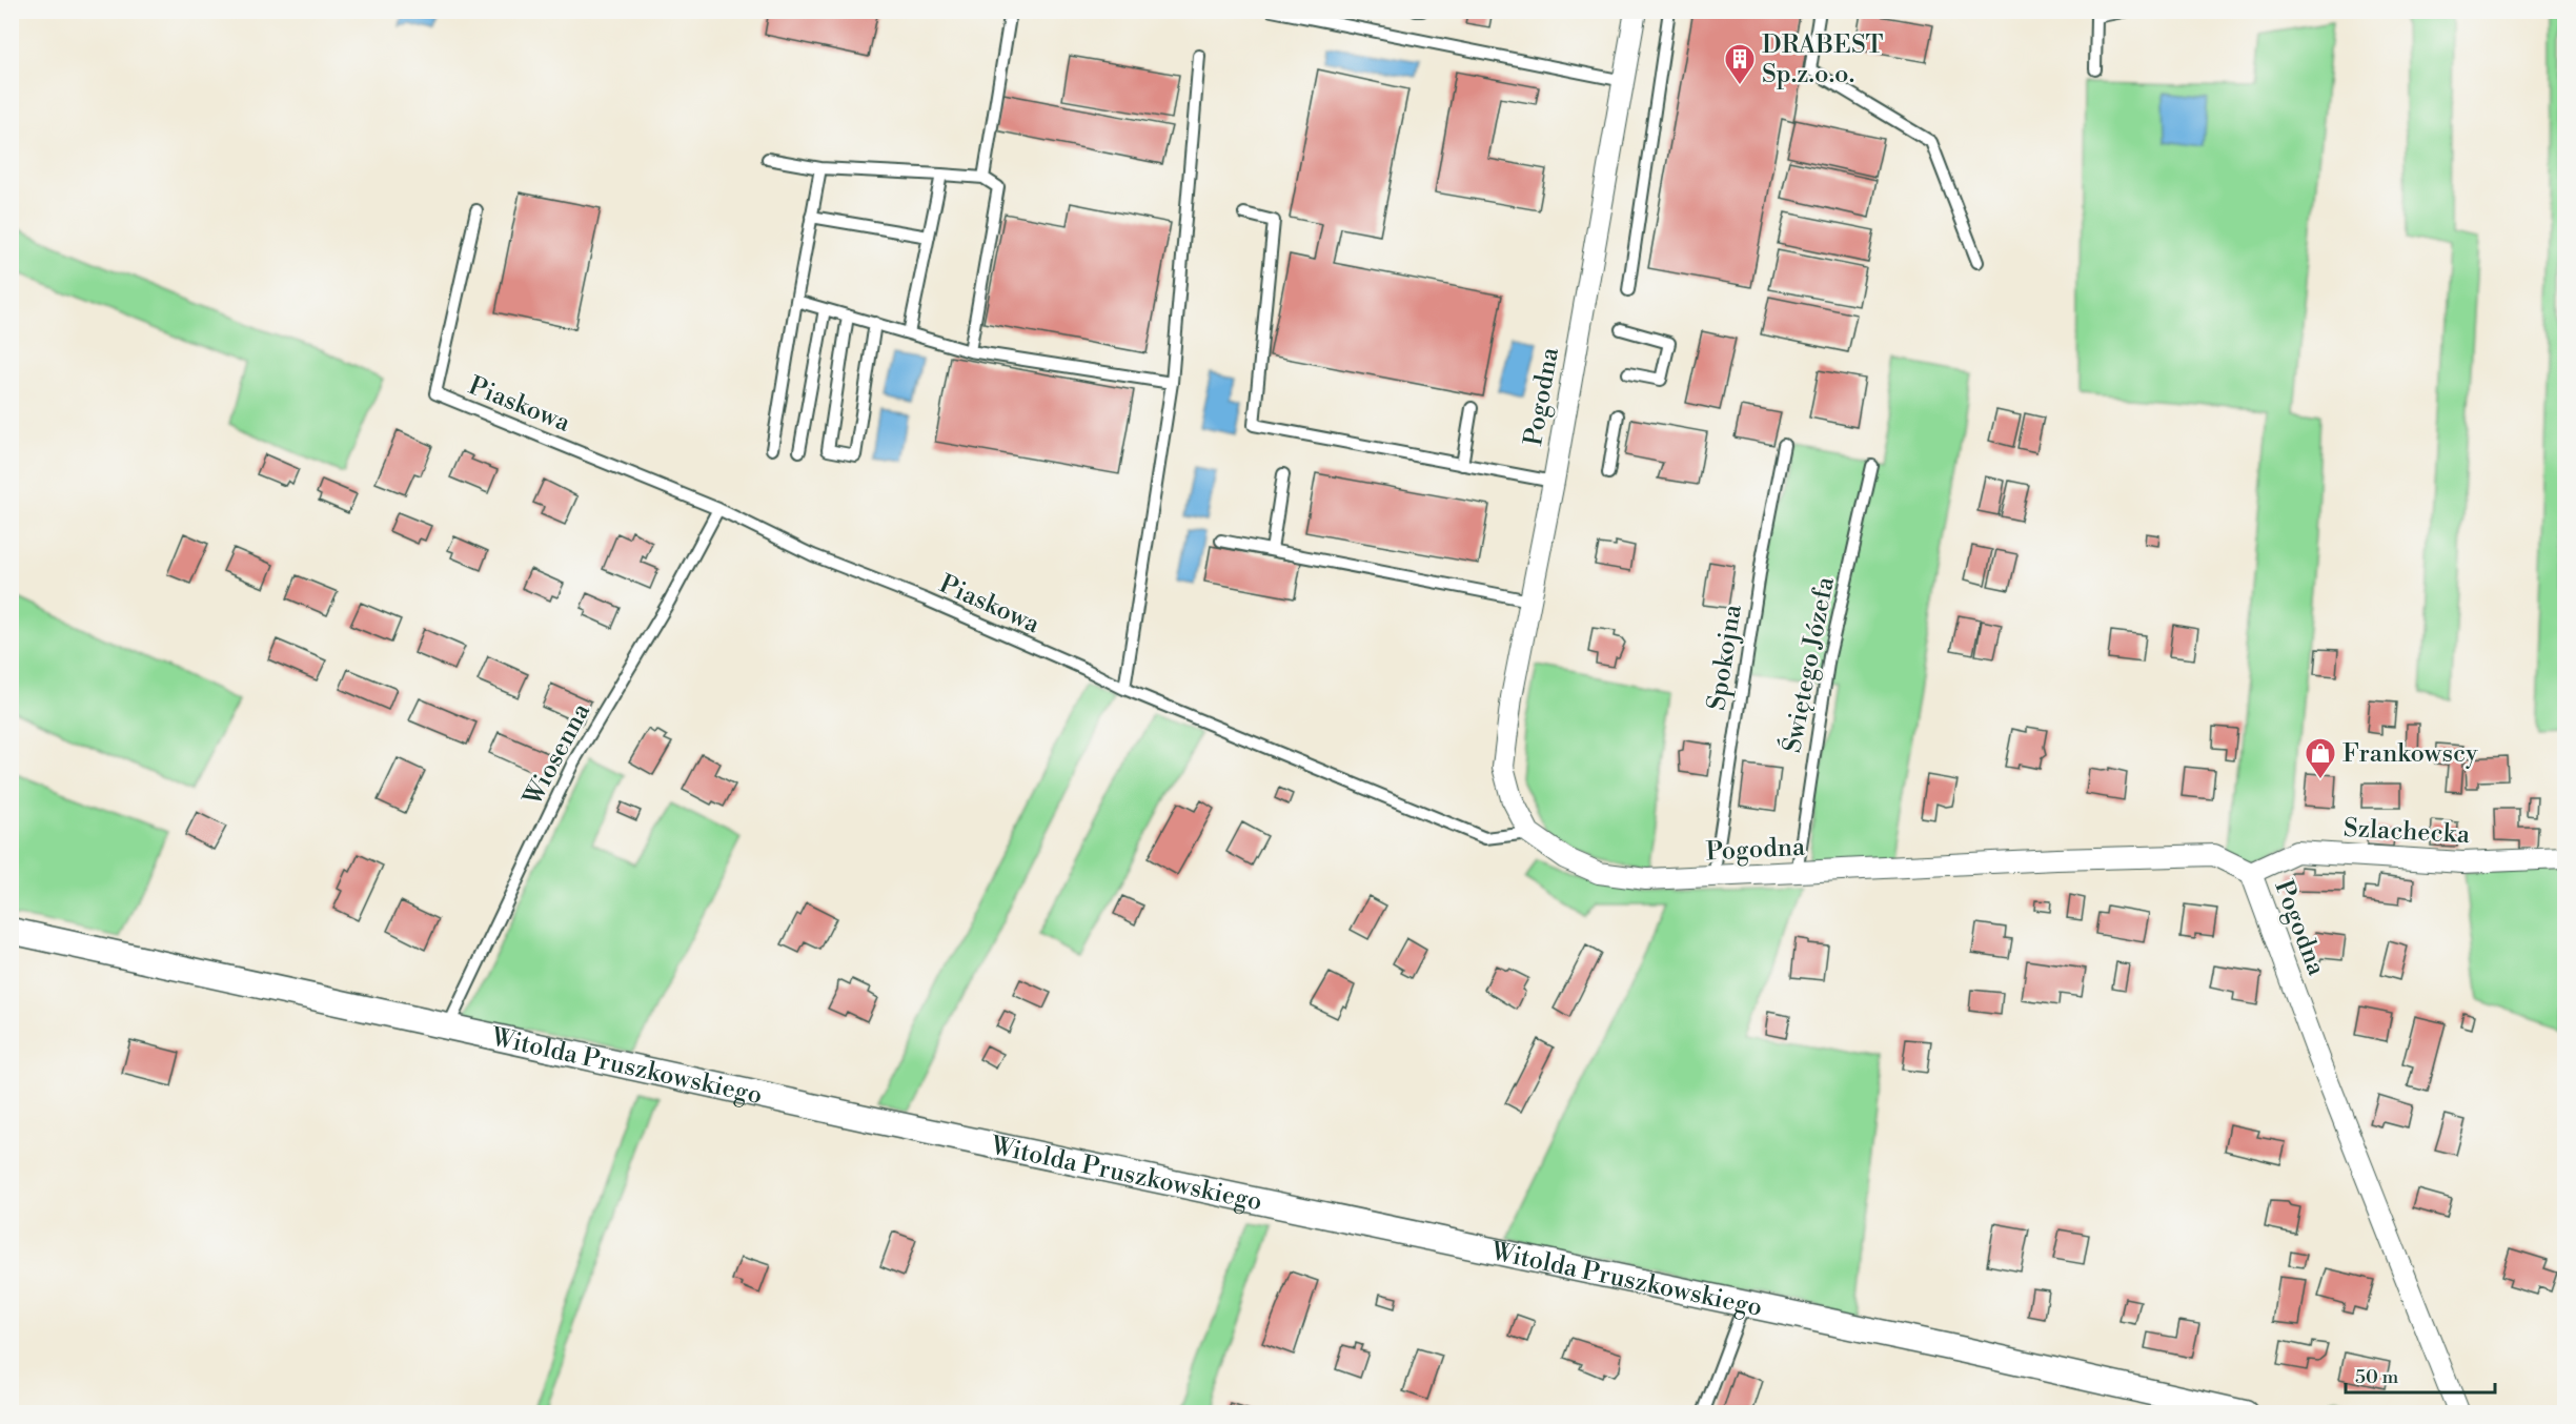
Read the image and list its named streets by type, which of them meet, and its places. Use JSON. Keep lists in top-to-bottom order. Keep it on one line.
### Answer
{"streets":{"street":["Pogodna","Szlachecka","Witolda Pruszkowskiego"],"lane":["Piaskowa","Spokojna","Świętego Józefa","Wiosenna"]},"crossings":[["Pogodna","Piaskowa"],["Pogodna","Spokojna"],["Pogodna","Świętego Józefa"],["Pogodna","Szlachecka"],["Piaskowa","Wiosenna"],["Wiosenna","Witolda Pruszkowskiego"]],"places":{"building":["DRABEST Sp.z.o.o."],"shop":["Frankowscy"]},"scale_bar":"50 m"}
